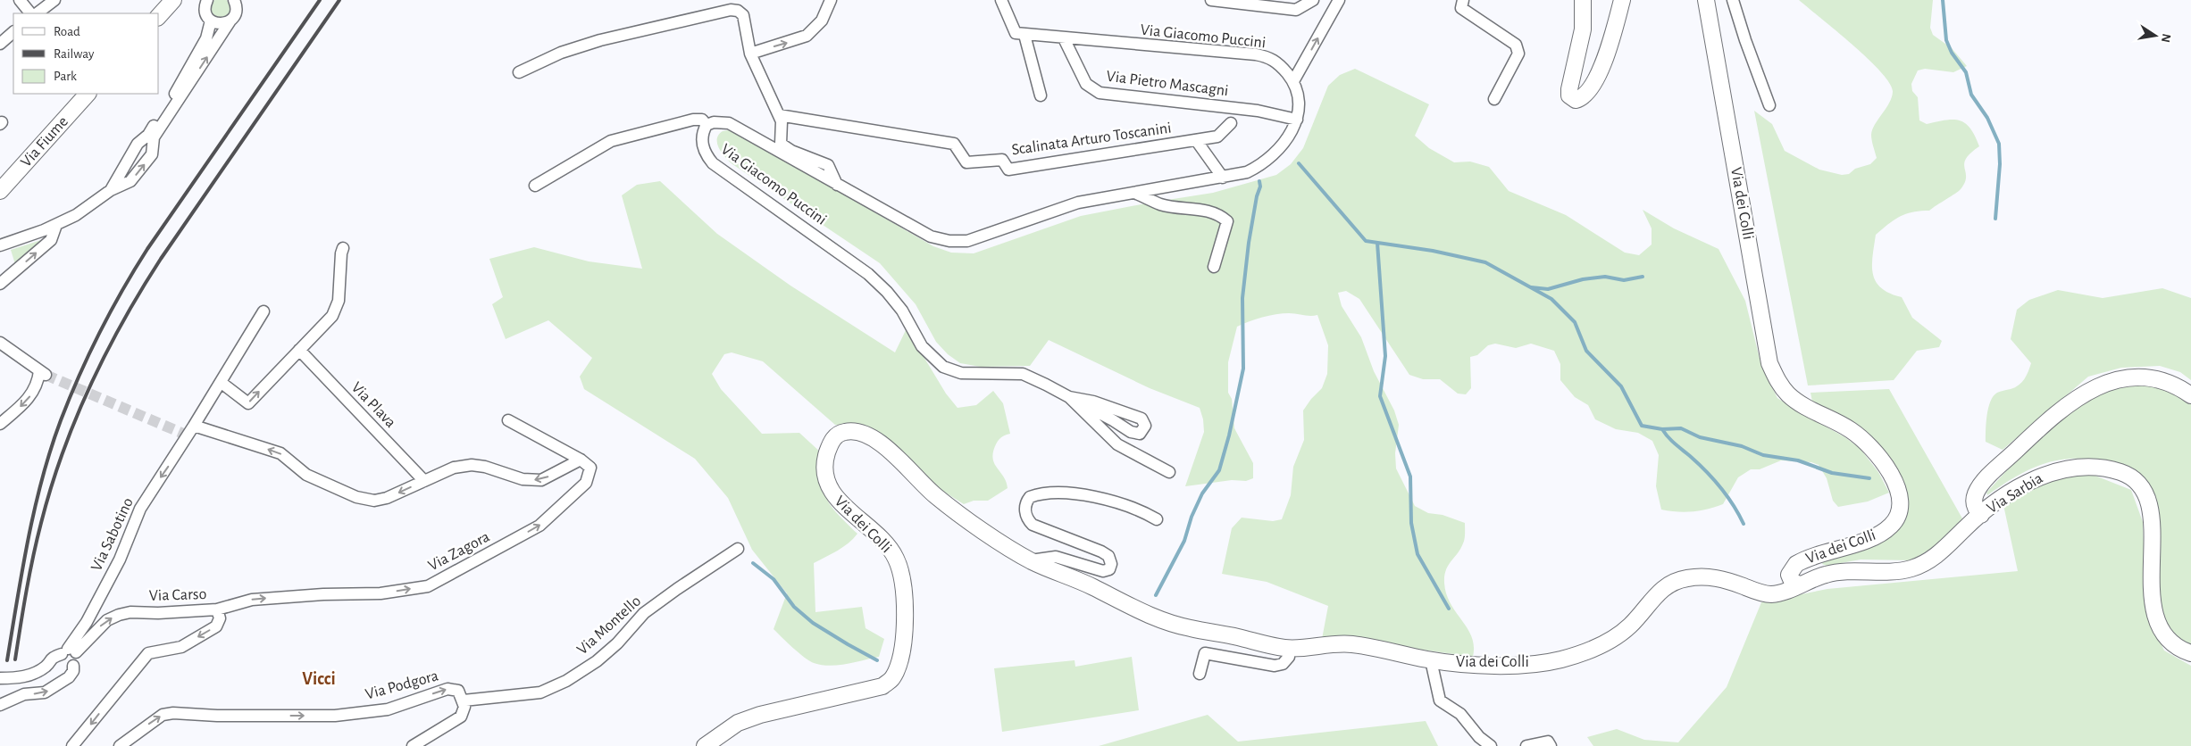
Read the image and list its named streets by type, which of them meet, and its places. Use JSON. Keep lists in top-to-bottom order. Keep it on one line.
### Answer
{"streets":{"street":["Via Giacomo Puccini","Via Pietro Mascagni","Scalinata Arturo Toscanini","Via Fiume","Via dei Colli","Via Plava","Via Sarbia","Via Sabotino","Via Zagora","Via Carso","Via Montello","Via Podgora"]},"crossings":[["Via Giacomo Puccini","Via Pietro Mascagni"],["Via dei Colli","Via Sarbia"],["Via Sabotino","Via Carso"],["Via Zagora","Via Carso"],["Via Montello","Via Podgora"]],"one_way":["Via Sabotino","Via Zagora","Via Podgora"],"districts":["Vicci"],"legend":["Road","Railway","Park"],"north":"right"}
